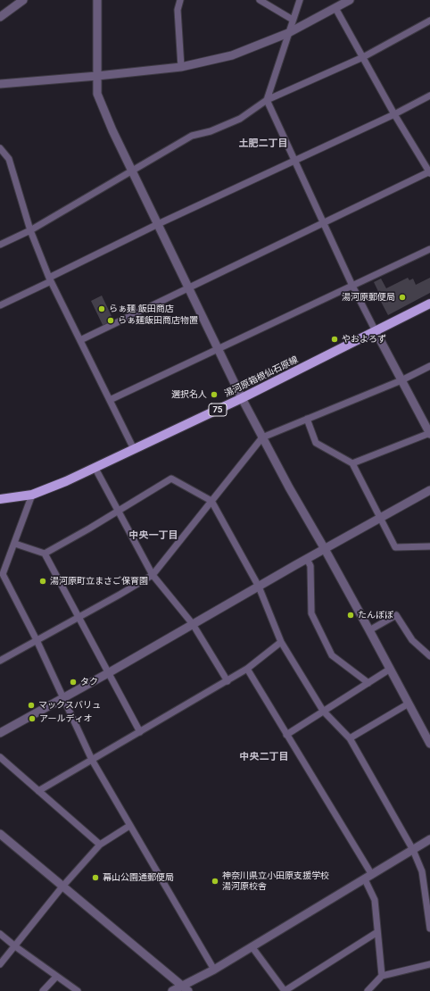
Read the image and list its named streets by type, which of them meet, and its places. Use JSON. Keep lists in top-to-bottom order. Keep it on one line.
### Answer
{"streets":{"main road":["湯河原箱根仙石原線","75"]},"districts":["土肥二丁目","中央一丁目","中央二丁目"],"places":["湯河原郵便局","らぁ麺 飯田商店","らぁ麺飯田商店物置","やおよろず","選択名人","湯河原町立まさご保育園","たんぽぽ","タク","マックスバリュ","アールディオ","幕山公園通郵便局","神奈川県立小田原支援学校 湯河原校舎"]}
